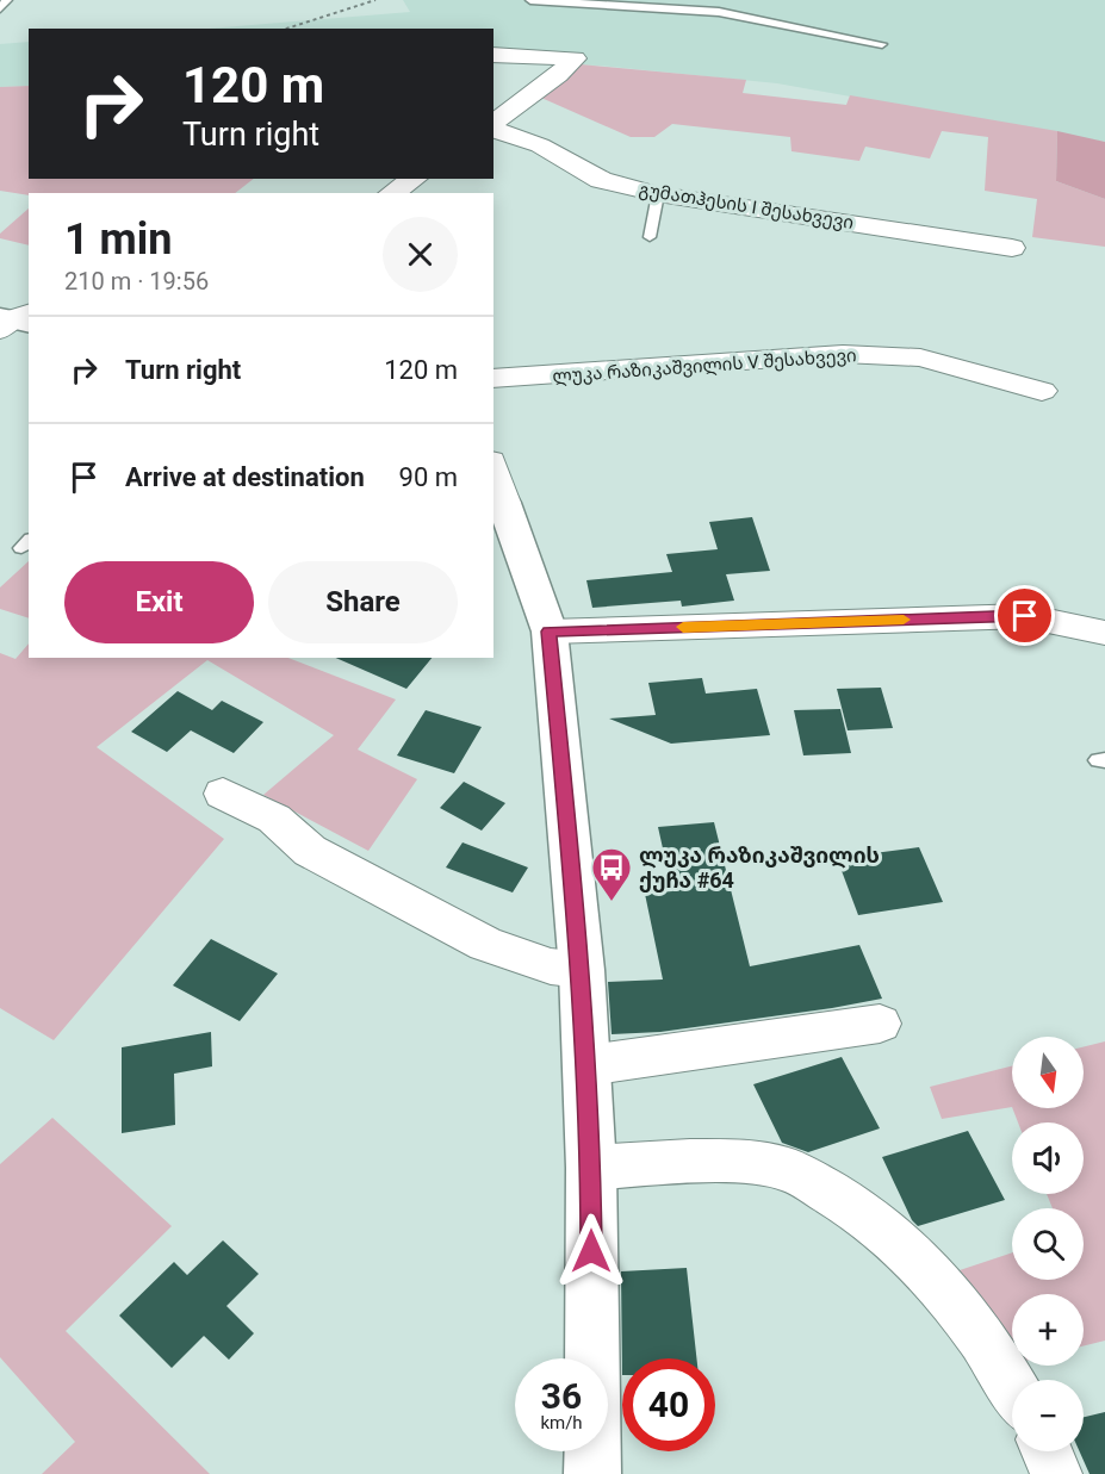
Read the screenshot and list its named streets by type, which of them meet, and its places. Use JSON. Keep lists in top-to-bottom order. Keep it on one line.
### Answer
{"streets":{"street":["გუმათჰესის I შესახვევი","ლუკა რაზიკაშვილის V შესახვევი"]},"places":{"bus stop":["ლუკა რაზიკაშვილის ქუჩა #64"]},"north":"bottom","page":{"turn":["120 m","Turn right"],"heading":["1 min","210 m · 19:56"],"list":[{"name":"Turn right","value":"120 m"},{"name":"Arrive at destination","value":"90 m"}],"buttons":["Exit","Share"],"map_buttons":["+","−"],"speed":"36 km/h","limit":"40"}}
